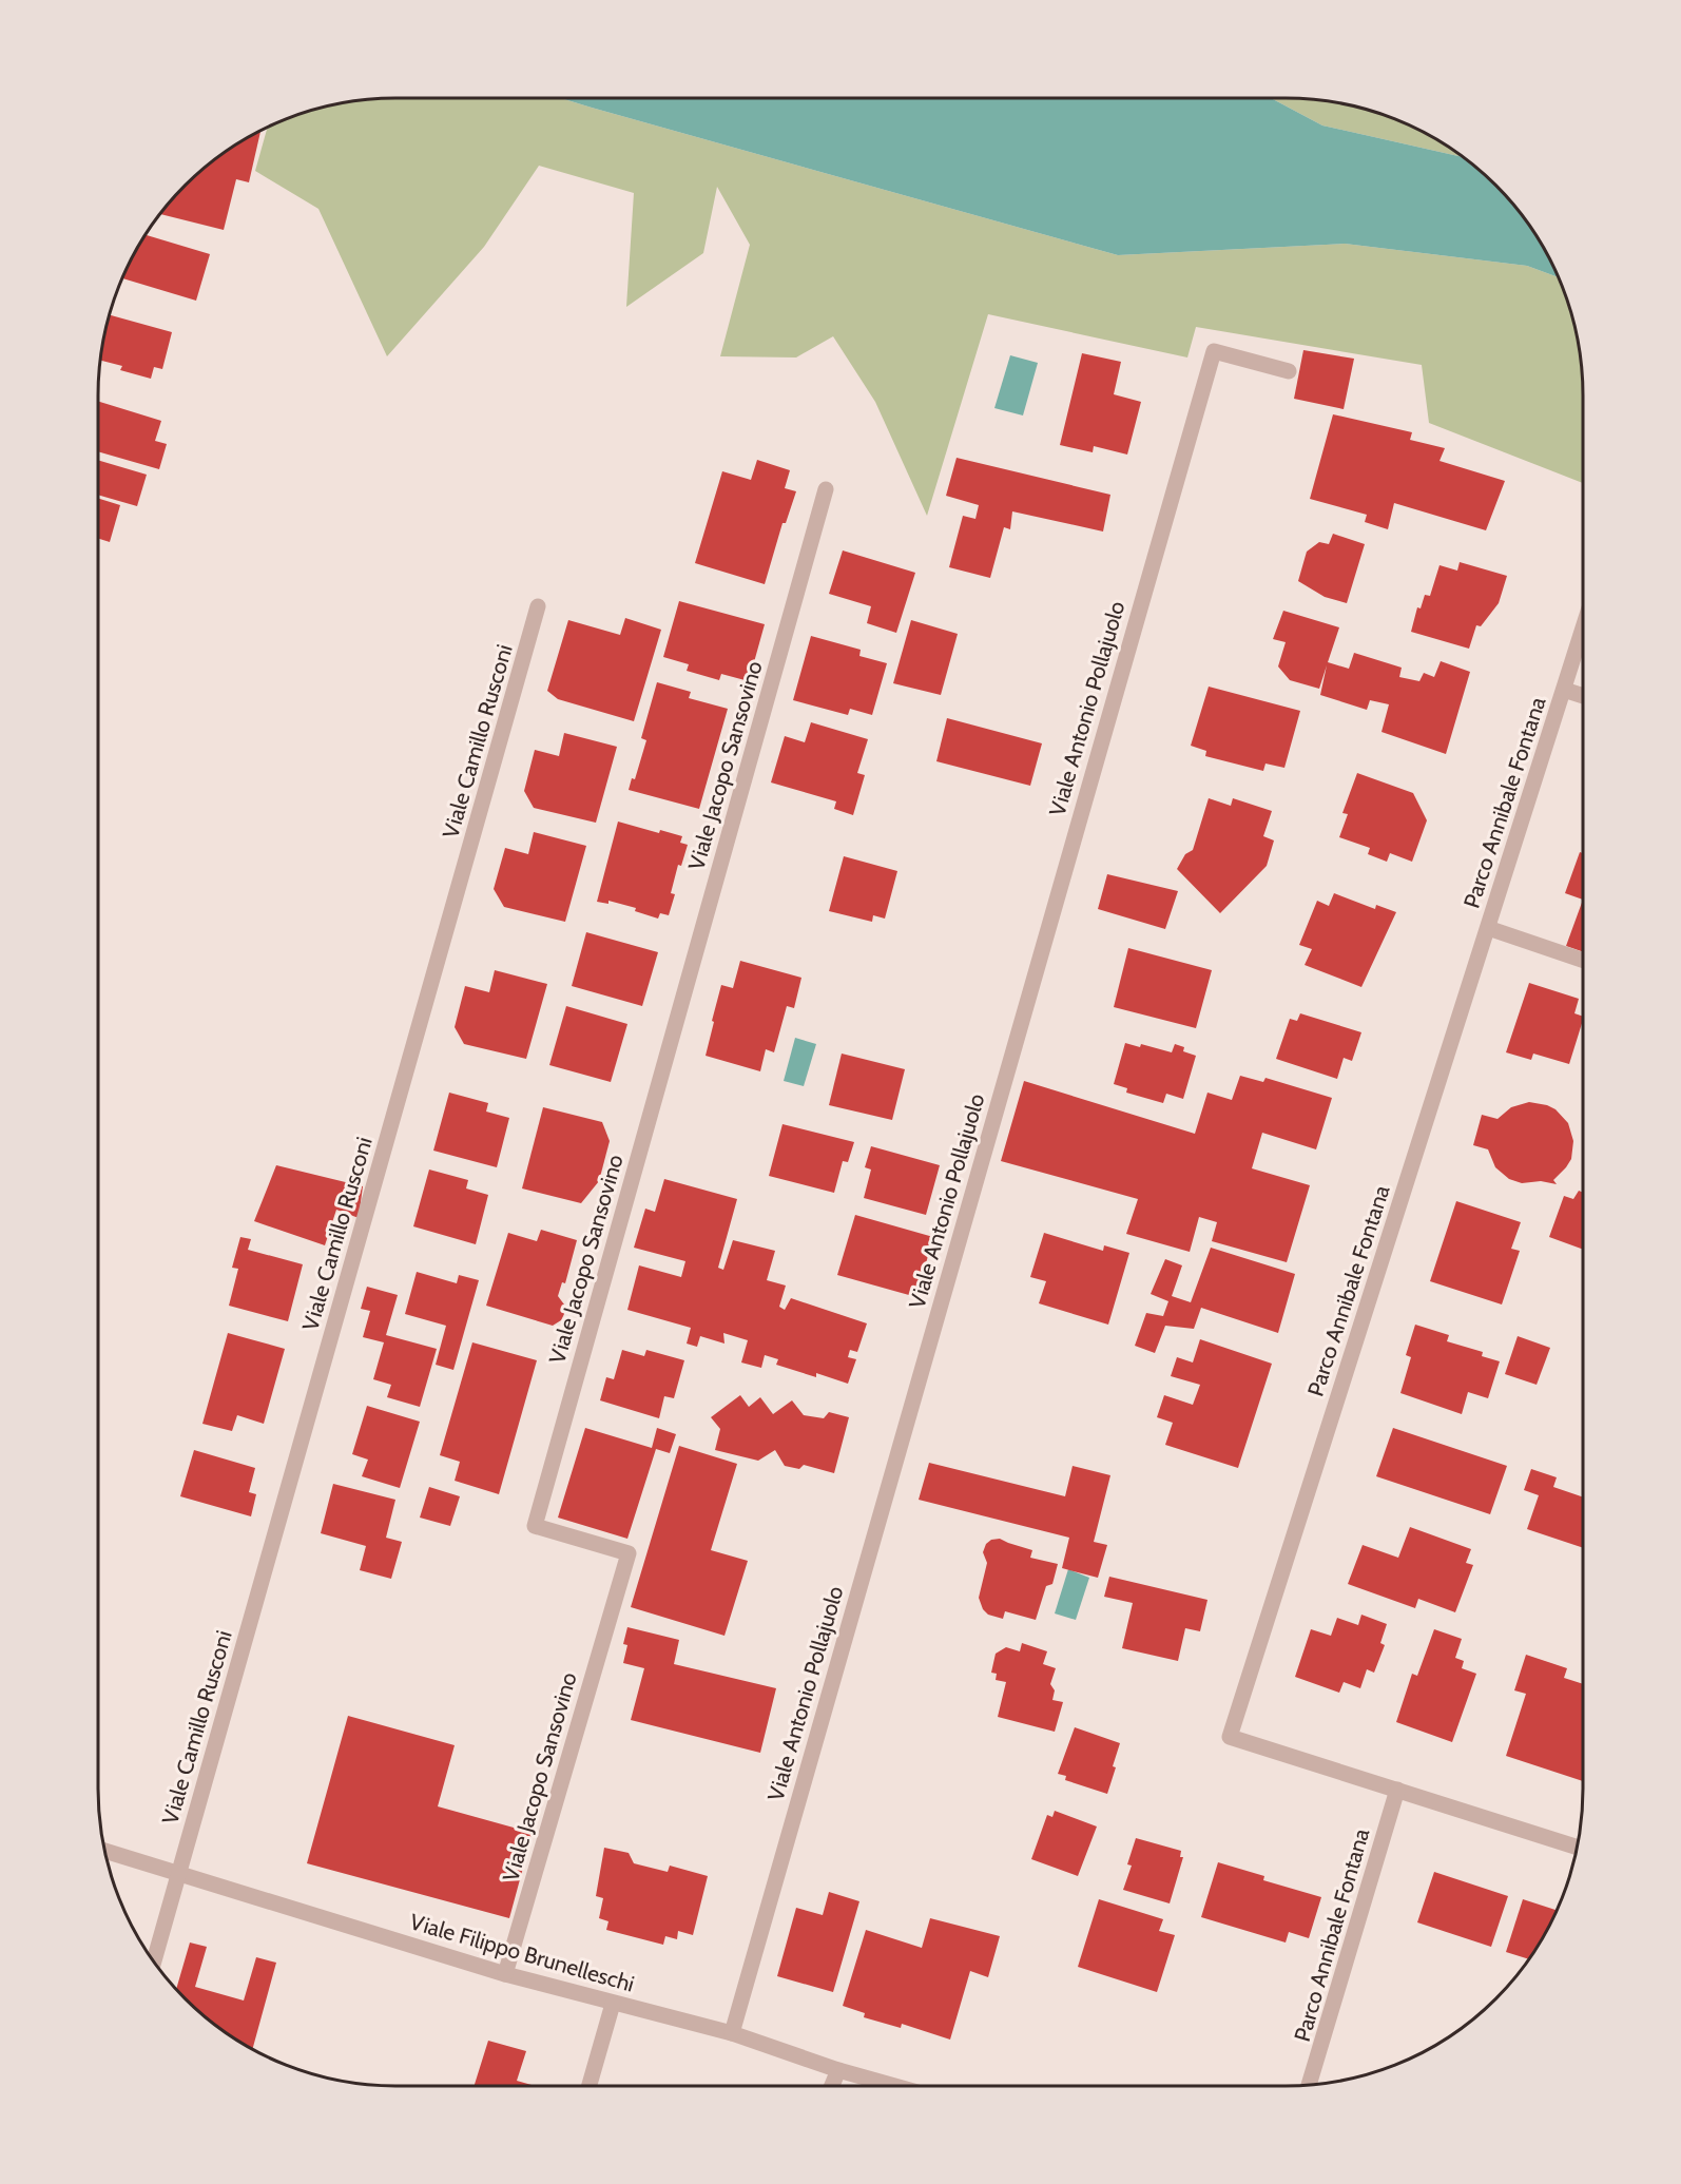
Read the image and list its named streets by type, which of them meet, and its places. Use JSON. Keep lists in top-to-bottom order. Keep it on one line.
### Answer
{"streets":{"street":["Viale Antonio Pollajuolo","Viale Camillo Rusconi","Viale Jacopo Sansovino","Parco Annibale Fontana","Viale Filippo Brunelleschi"]},"crossings":[["Viale Antonio Pollajuolo","Viale Filippo Brunelleschi"],["Viale Camillo Rusconi","Viale Filippo Brunelleschi"],["Viale Jacopo Sansovino","Viale Filippo Brunelleschi"]]}
